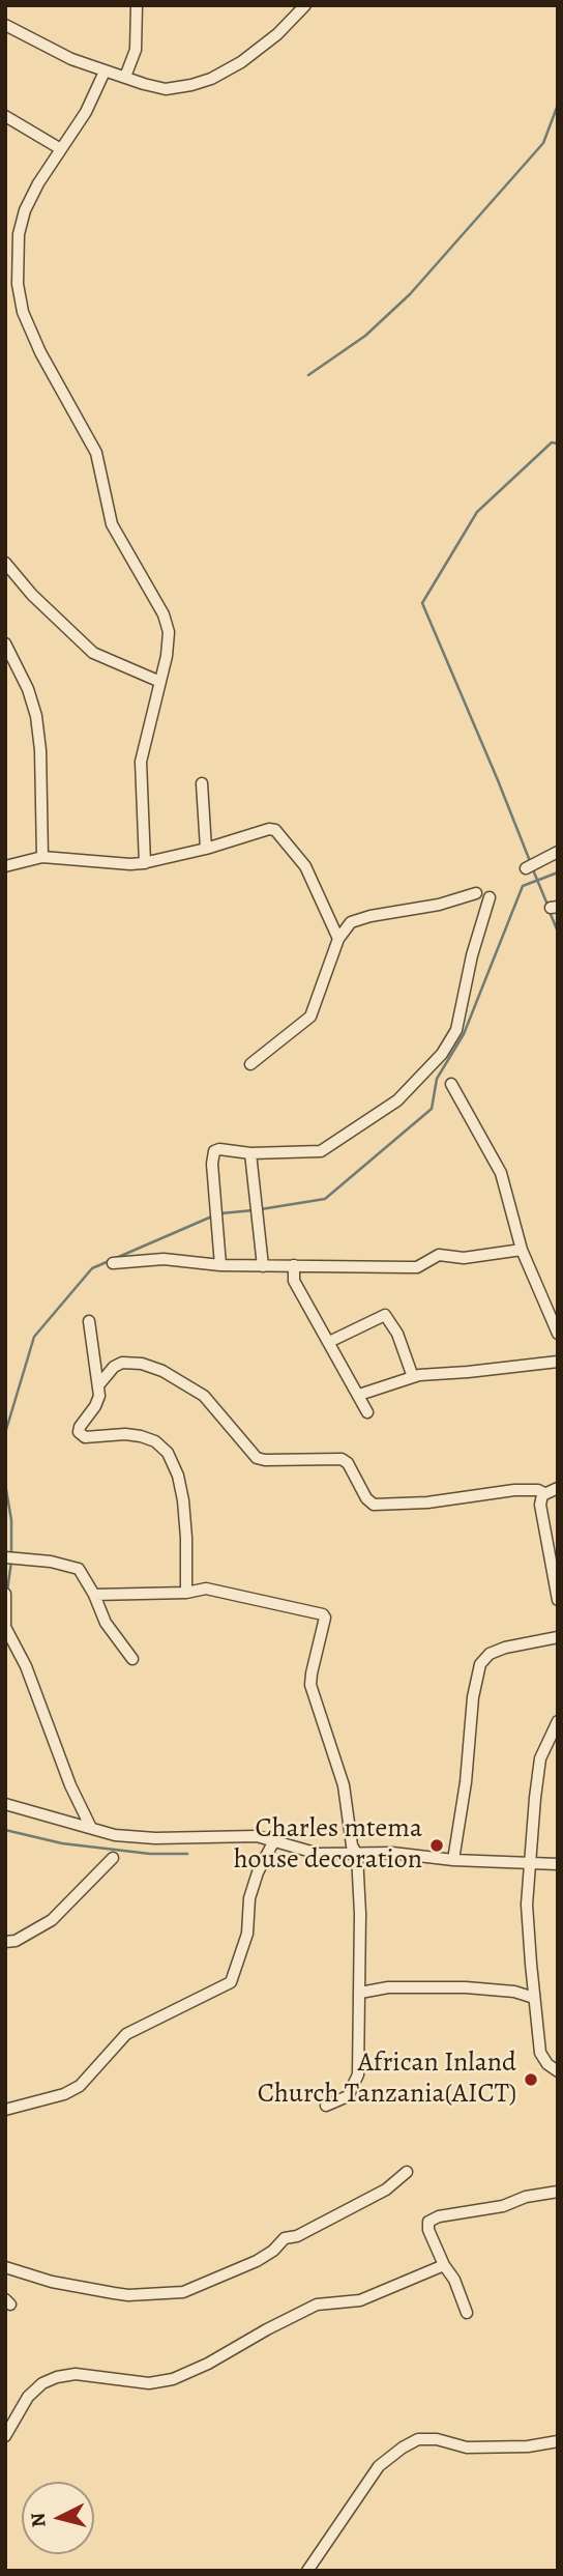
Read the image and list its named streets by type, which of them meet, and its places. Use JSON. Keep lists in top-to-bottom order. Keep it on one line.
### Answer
{"places":["Charles mtema house decoration","African Inland Church Tanzania(AICT)"],"north":"left"}
